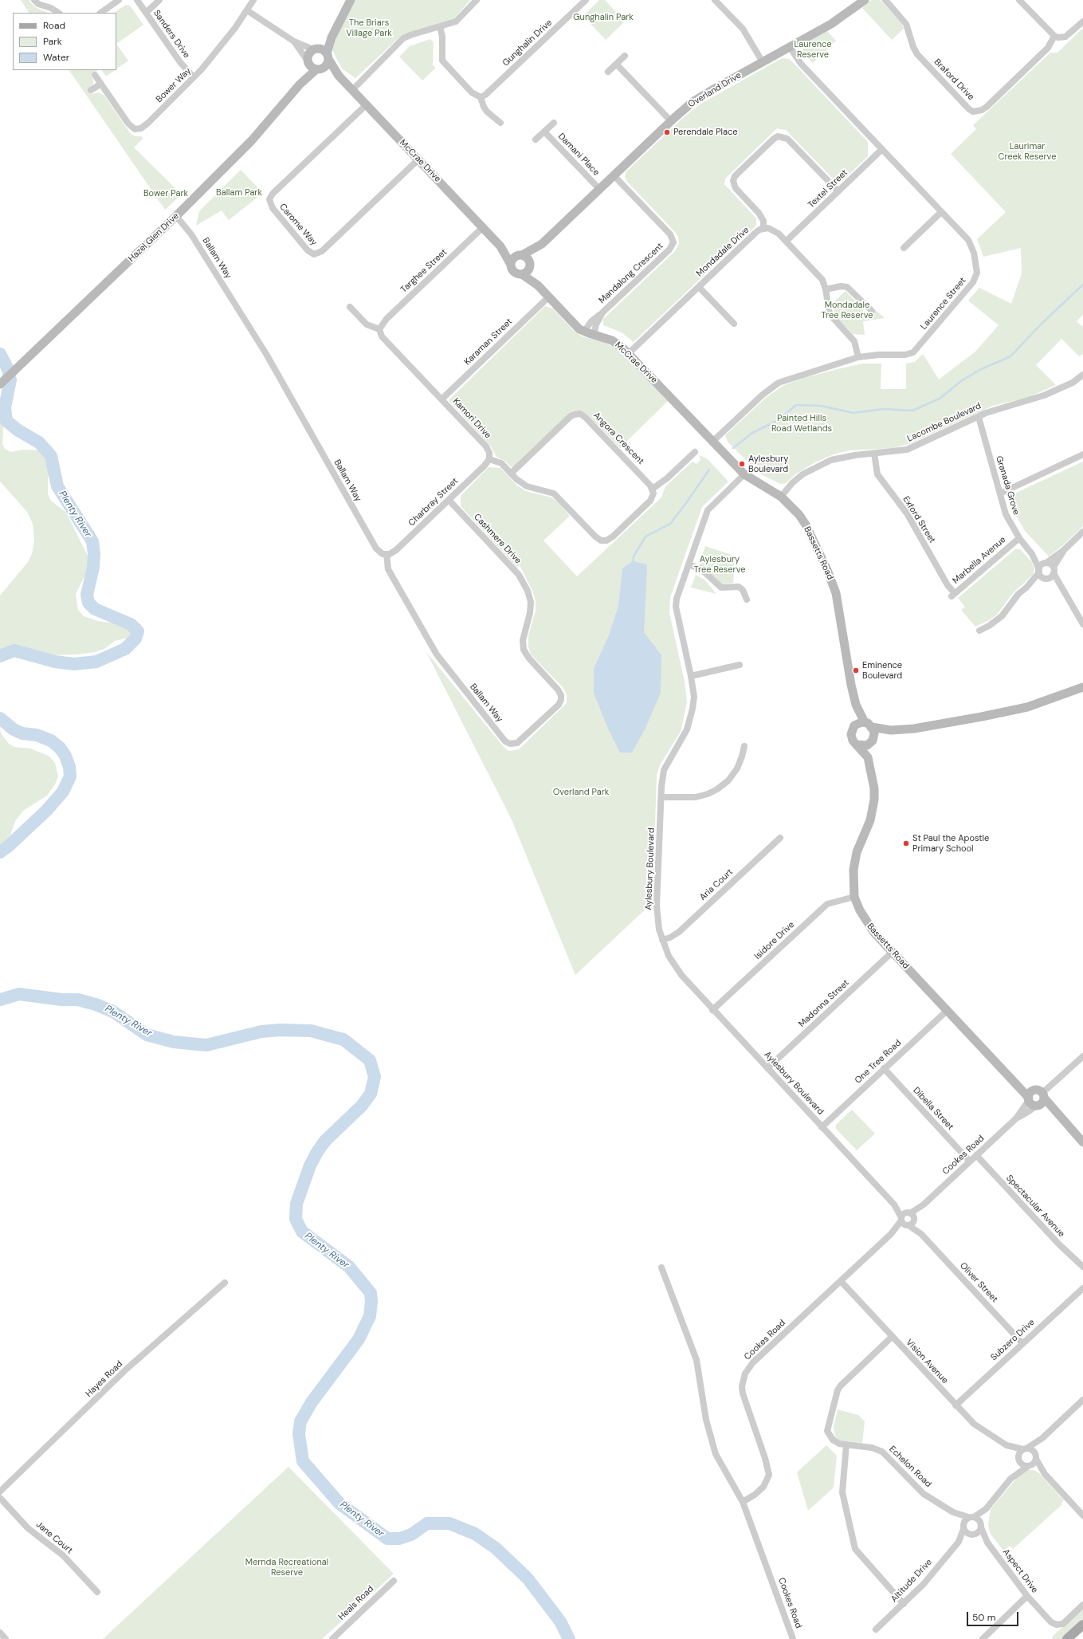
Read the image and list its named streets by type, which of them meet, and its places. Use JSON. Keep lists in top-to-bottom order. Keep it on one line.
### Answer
{"streets":{"street":["Sanders Drive","Gunghalin Drive","Braford Drive","Bower Way","Overland Drive","Damani Place","McCrae Drive","Textel Street","Carome Way","Hazel Glen Drive","Mondadale Drive","Ballam Way","Targhee Street","Mandalong Crescent","Laurence Street","Karaman Street","Kamori Drive","Lacombe Boulevard","Angora Crescent","Granada Grove","Charbray Street","Exford Street","Cashmere Drive","Bassetts Road","Marbella Avenue","Aylesbury Boulevard","Aria Court","Isidore Drive","Madonna Street","One Tree Road","Dibella Street","Cookes Road","Spectacular Avenue","Oliver Street","Subzero Drive","Vision Avenue","Hayes Road","Echelon Road","Jane Court","Aspect Drive","Altitude Drive","Heals Road"]},"crossings":[["Sanders Drive","Bower Way"],["Overland Drive","Damani Place"],["Overland Drive","McCrae Drive"],["Overland Drive","Mandalong Crescent"],["Overland Drive","Laurence Street"],["McCrae Drive","Carome Way"],["McCrae Drive","Hazel Glen Drive"],["McCrae Drive","Mondadale Drive"],["McCrae Drive","Targhee Street"],["McCrae Drive","Mandalong Crescent"],["McCrae Drive","Laurence Street"],["McCrae Drive","Karaman Street"],["McCrae Drive","Bassetts Road"],["Textel Street","Laurence Street"],["Hazel Glen Drive","Ballam Way"],["Ballam Way","Charbray Street"],["Ballam Way","Cashmere Drive"],["Targhee Street","Kamori Drive"],["Laurence Street","Bassetts Road"],["Karaman Street","Kamori Drive"],["Kamori Drive","Charbray Street"],["Lacombe Boulevard","Granada Grove"],["Lacombe Boulevard","Exford Street"],["Lacombe Boulevard","Bassetts Road"],["Granada Grove","Marbella Avenue"],["Charbray Street","Cashmere Drive"],["Exford Street","Marbella Avenue"],["Bassetts Road","Aylesbury Boulevard"],["Bassetts Road","Isidore Drive"],["Bassetts Road","Madonna Street"],["Bassetts Road","One Tree Road"],["Bassetts Road","Cookes Road"],["Aylesbury Boulevard","Aria Court"],["Aylesbury Boulevard","Isidore Drive"],["Aylesbury Boulevard","Madonna Street"],["Aylesbury Boulevard","One Tree Road"],["Aylesbury Boulevard","Cookes Road"],["Aylesbury Boulevard","Oliver Street"],["One Tree Road","Dibella Street"],["Dibella Street","Cookes Road"],["Cookes Road","Spectacular Avenue"],["Cookes Road","Oliver Street"],["Cookes Road","Vision Avenue"],["Oliver Street","Subzero Drive"],["Subzero Drive","Vision Avenue"],["Vision Avenue","Echelon Road"],["Echelon Road","Aspect Drive"],["Echelon Road","Altitude Drive"],["Aspect Drive","Altitude Drive"]],"water":["Plenty River"],"parks":["Gunghalin Park","The Briars Village Park","Laurence Reserve","Laurimar Creek Reserve","Ballam Park","Bower Park","Mondadale Tree Reserve","Painted Hills Road Wetlands","Aylesbury Tree Reserve","Overland Park","Mernda Recreational Reserve"],"places":["Perendale Place","Aylesbury Boulevard","Eminence Boulevard","St Paul the Apostle Primary School"],"legend":["Road","Park","Water"],"scale_bar":"50 m"}
